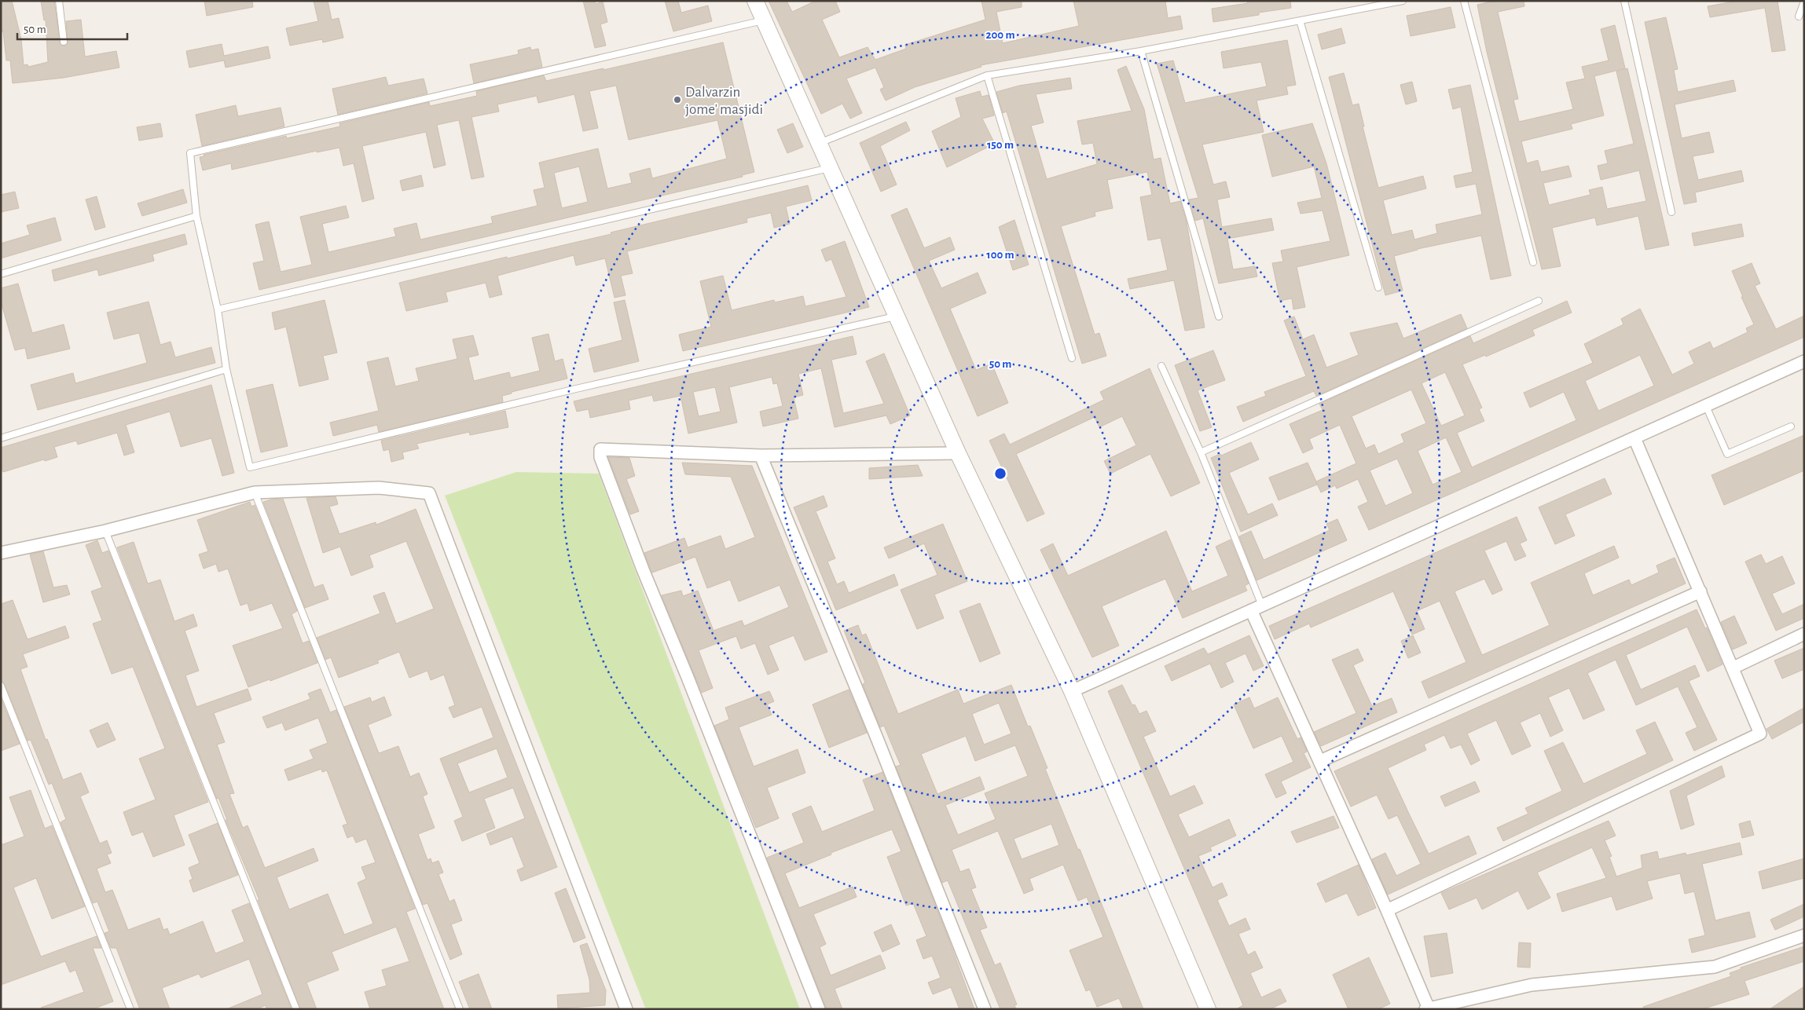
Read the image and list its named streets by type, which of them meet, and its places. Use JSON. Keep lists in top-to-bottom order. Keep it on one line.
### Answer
{"places":["Dalvarzin jome' masjidi"],"scale_bar":"50 m","rings":["200 m","150 m","100 m","50 m"]}
